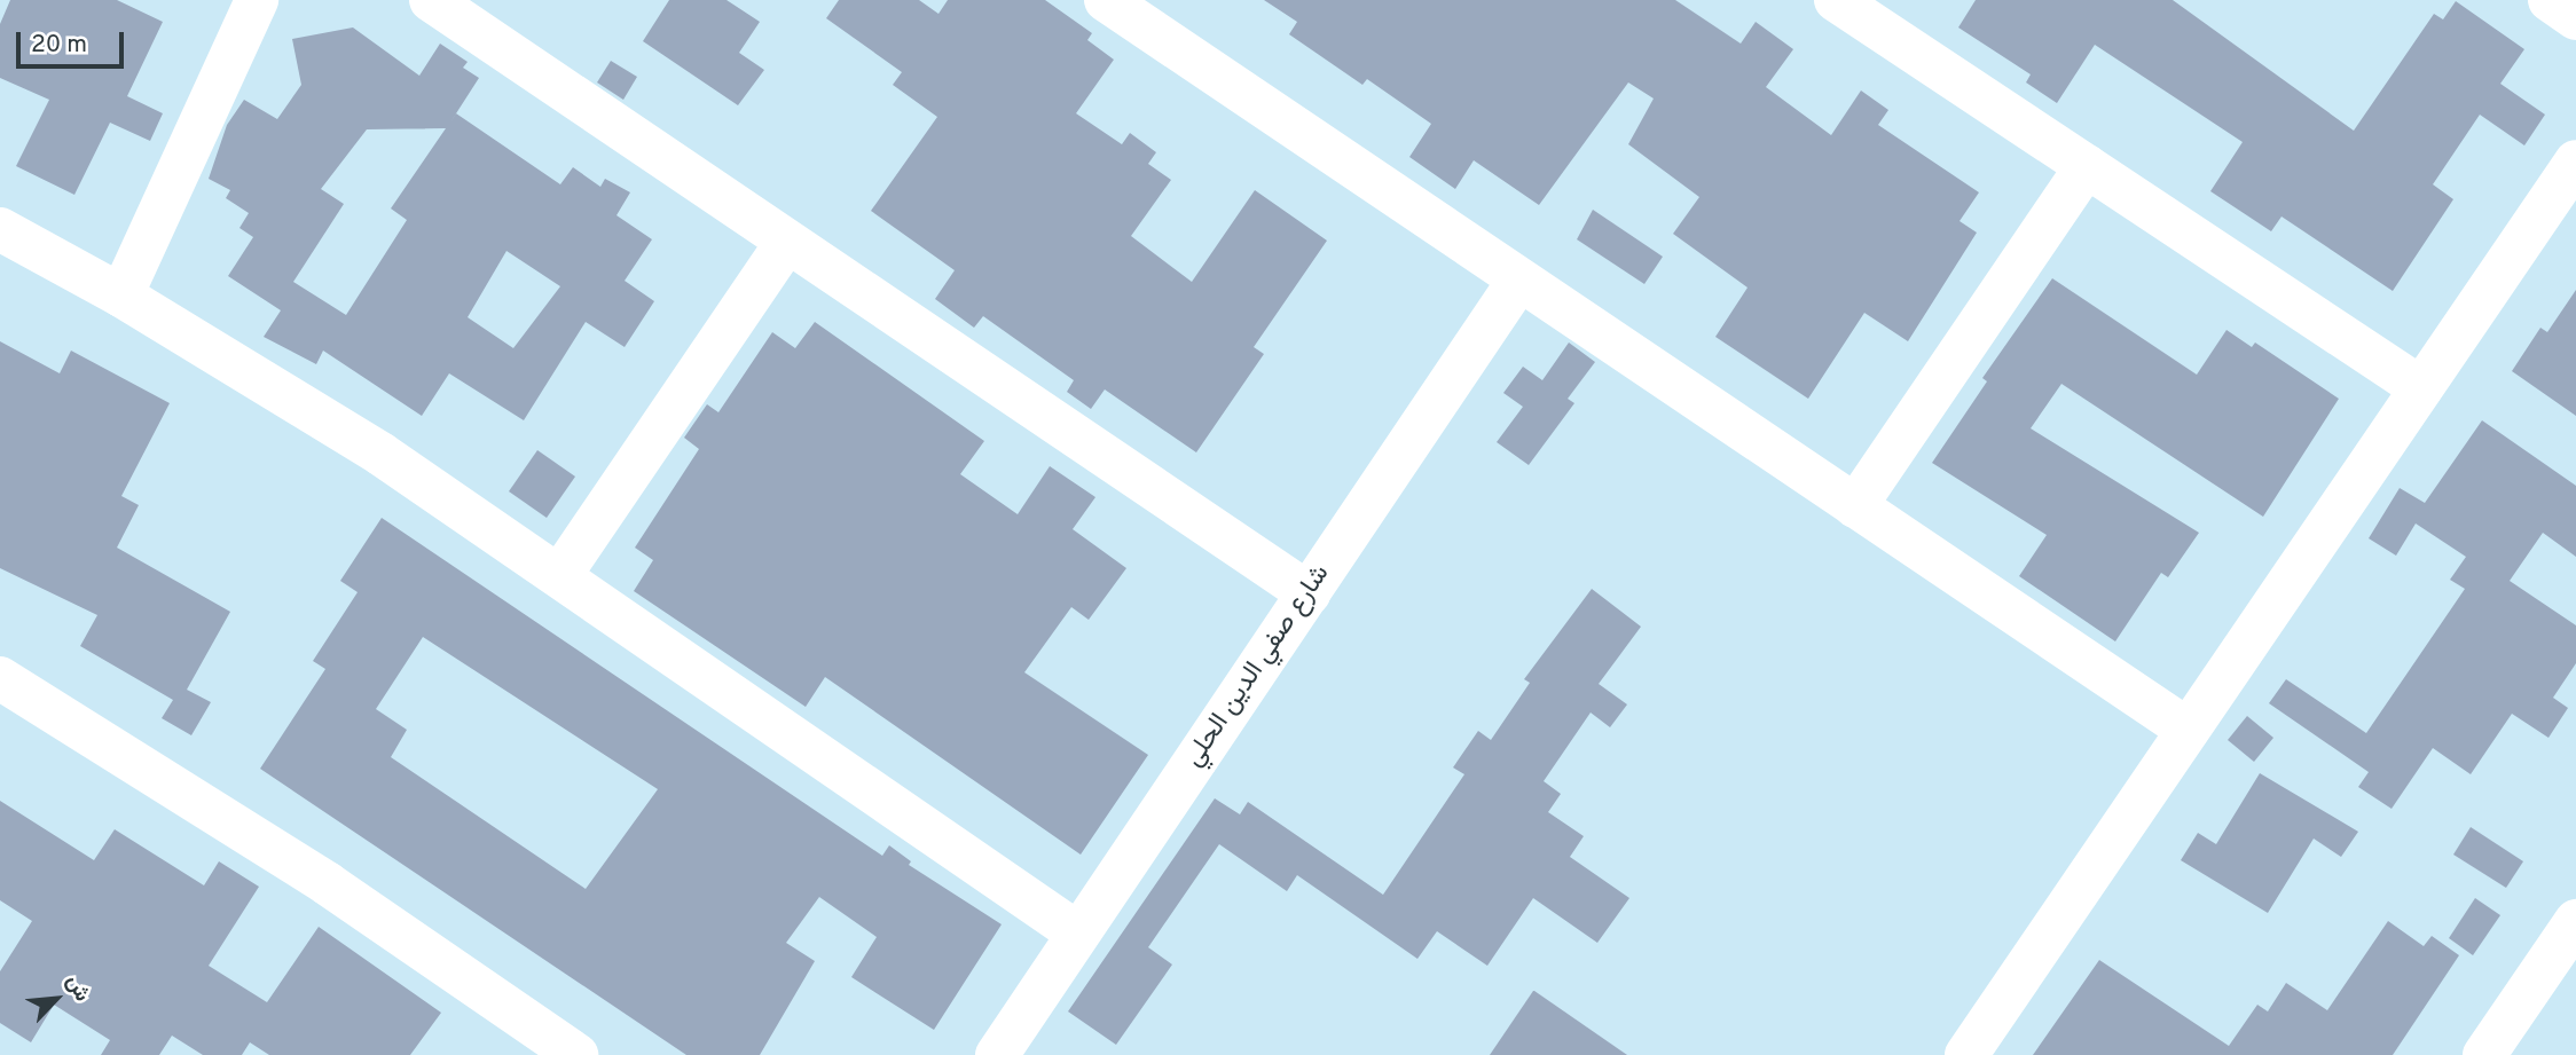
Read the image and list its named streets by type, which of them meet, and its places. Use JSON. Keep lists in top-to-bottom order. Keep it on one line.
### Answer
{"streets":{"street":["شارع صفي الدين الحلي"]},"scale_bar":"20 m","north":"top right"}
